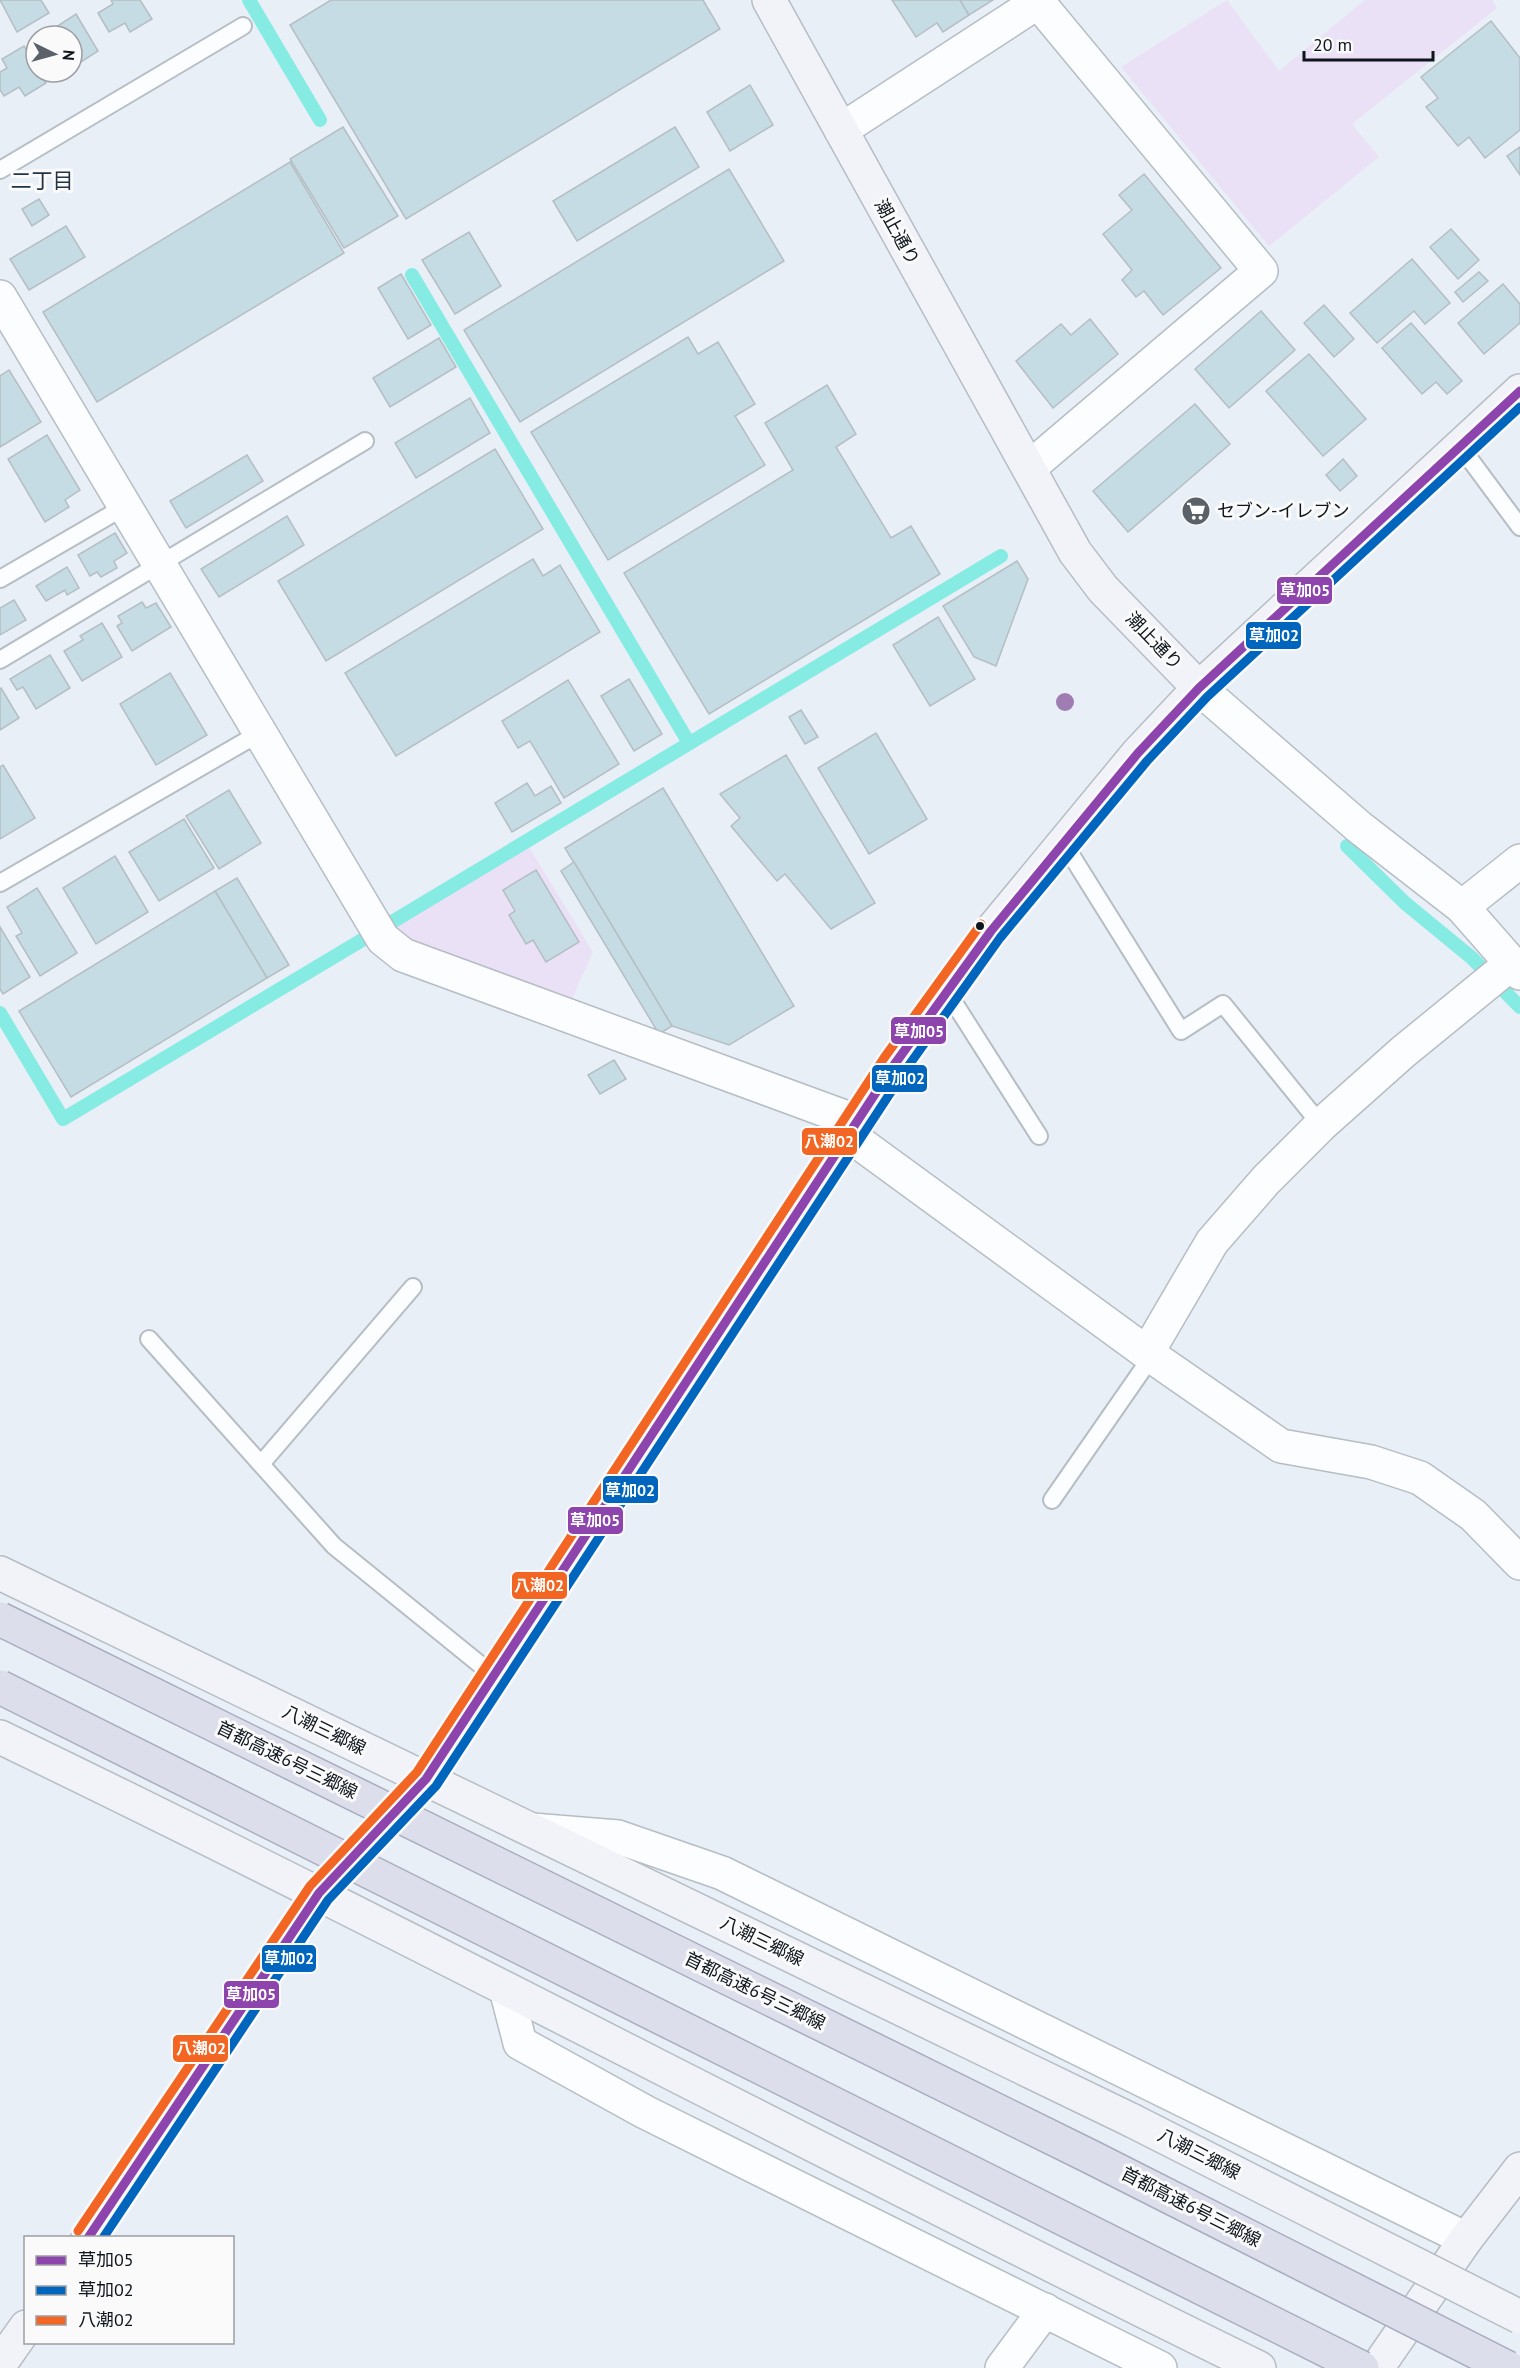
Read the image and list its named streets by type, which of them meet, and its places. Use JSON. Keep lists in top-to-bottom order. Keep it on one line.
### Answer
{"streets":{"highway":["首都高速6号三郷線"],"street":["潮止通り","八潮三郷線"]},"districts":["二丁目"],"places":{"supermarket":["セブン-イレブン"]},"lines":["transit line 草加05","transit line 草加02","transit line 八潮02"],"legend":["草加05","草加02","八潮02"],"scale_bar":"20 m","north":"right"}
